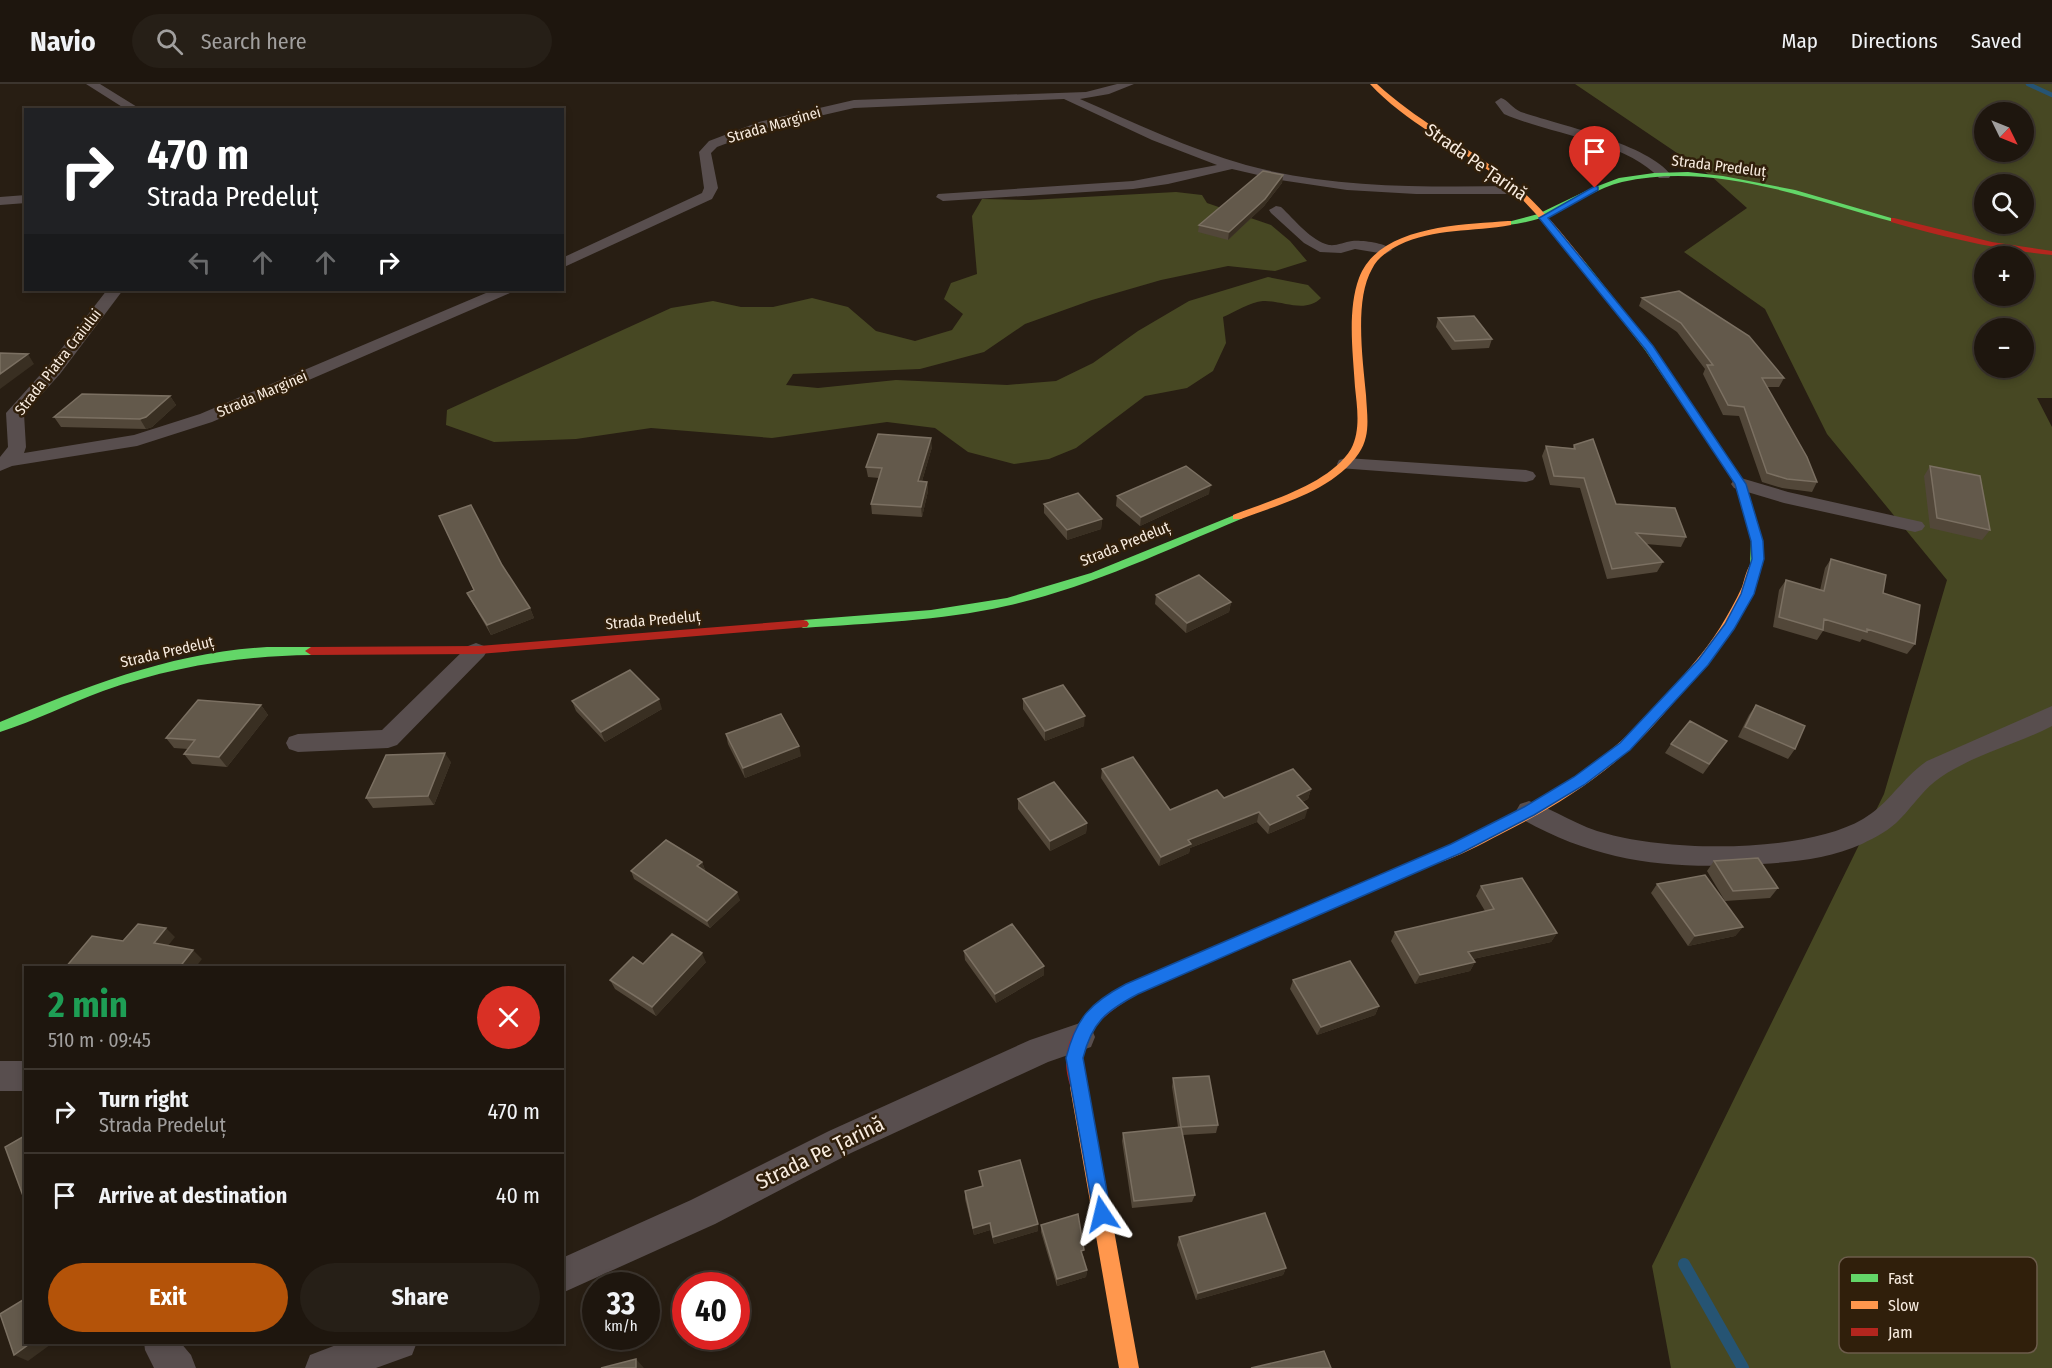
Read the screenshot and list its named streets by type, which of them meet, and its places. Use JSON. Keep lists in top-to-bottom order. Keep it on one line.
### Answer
{"streets":{"main road":["Strada Pe Țarină","Strada Predeluț"],"street":["Strada Marginei","Strada Piatra Craiului"]},"crossings":[["Strada Marginei","Strada Piatra Craiului"],["Strada Pe Țarină","Strada Predeluț"]],"legend":["Fast","Slow","Jam"],"north":"bottom right","page":{"header":"Navio","search":"Search here","nav":["Map","Directions","Saved"],"map_buttons":["+","−"],"turn":["470 m","Strada Predeluț"],"heading":["2 min","510 m · 09:45"],"list":[{"name":"Turn right","note":"Strada Predeluț","value":"470 m"},{"name":"Arrive at destination","value":"40 m"}],"buttons":["Exit","Share"],"speed":"33 km/h","limit":"40"}}
